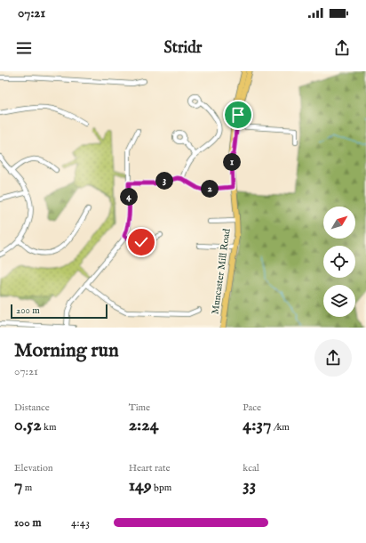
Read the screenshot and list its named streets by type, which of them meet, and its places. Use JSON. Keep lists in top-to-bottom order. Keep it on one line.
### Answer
{"streets":{"main road":["Muncaster Mill Road"]},"scale_bar":"200 m","north":"top right","page":{"status":"07:21","header":"Stridr","pins":["1","3","2","4"],"scale":"200 m","heading":["Morning run","07:21"],"stats":[["Distance","0.52 km"],["Time","2:24"],["Pace","4:37 /km"],["Elevation","7 m"],["Heart rate","149 bpm"],["kcal","33"]],"list":[{"name":"100 m","note":"4:43"}]}}
